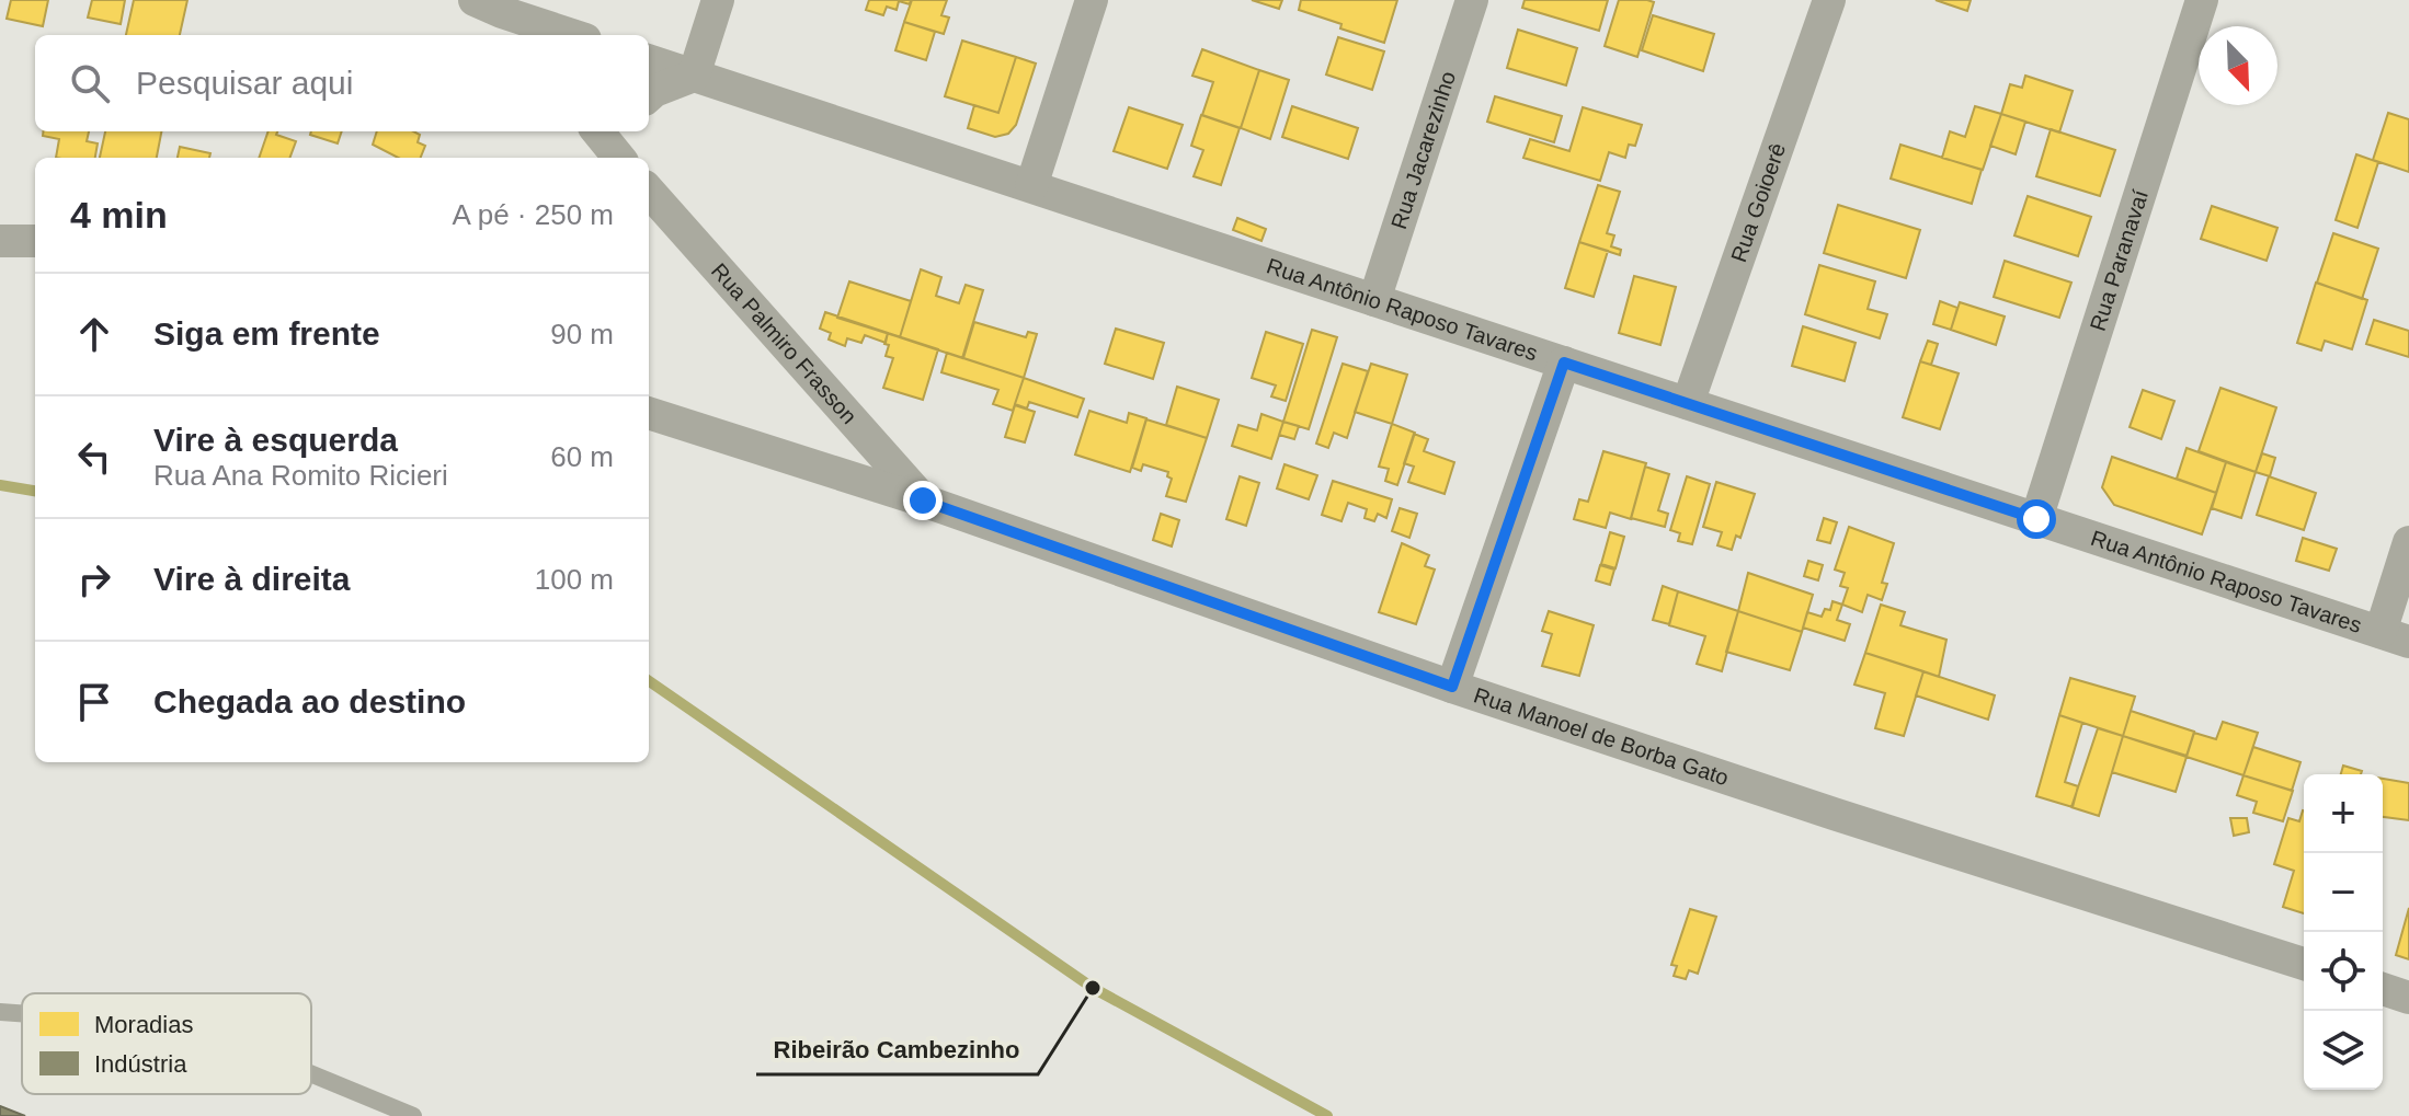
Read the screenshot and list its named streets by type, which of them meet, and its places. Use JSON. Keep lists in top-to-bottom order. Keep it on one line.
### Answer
{"streets":{"street":["Rua Jacarezinho","Rua Goioerê","Rua Paranavaí","Rua Antônio Raposo Tavares","Rua Palmiro Frasson","Rua Manoel de Borba Gato"]},"crossings":[["Rua Jacarezinho","Rua Antônio Raposo Tavares"],["Rua Goioerê","Rua Antônio Raposo Tavares"],["Rua Paranavaí","Rua Antônio Raposo Tavares"],["Rua Palmiro Frasson","Rua Manoel de Borba Gato"]],"places":["Ribeirão Cambezinho"],"legend":["Moradias","Indústria"],"north":"bottom right","page":{"search":"Pesquisar aqui","heading":["4 min","A pé · 250 m"],"list":[["Siga em frente","90 m"],["Vire à esquerda","Rua Ana Romito Ricieri","60 m"],["Vire à direita","100 m"],"Chegada ao destino"],"map_buttons":["+","−"]}}
